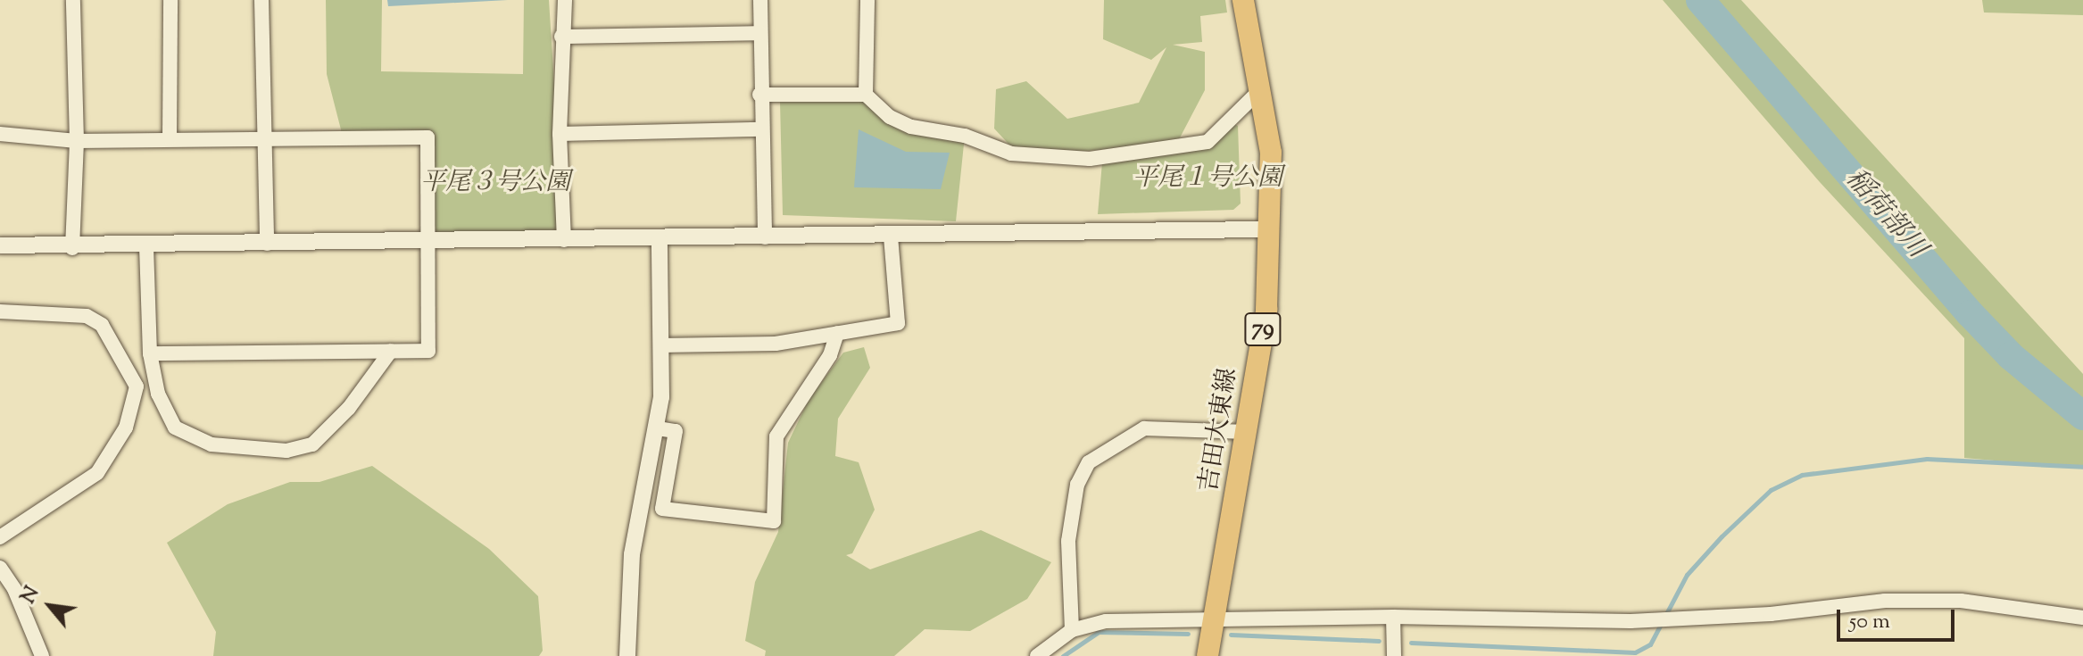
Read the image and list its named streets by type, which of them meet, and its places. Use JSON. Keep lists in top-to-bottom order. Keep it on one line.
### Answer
{"streets":{"main road":["79","吉田大東線"]},"water":["稲荷部川"],"parks":["平尾１号公園","平尾３号公園"],"scale_bar":"50 m","north":"top left"}
